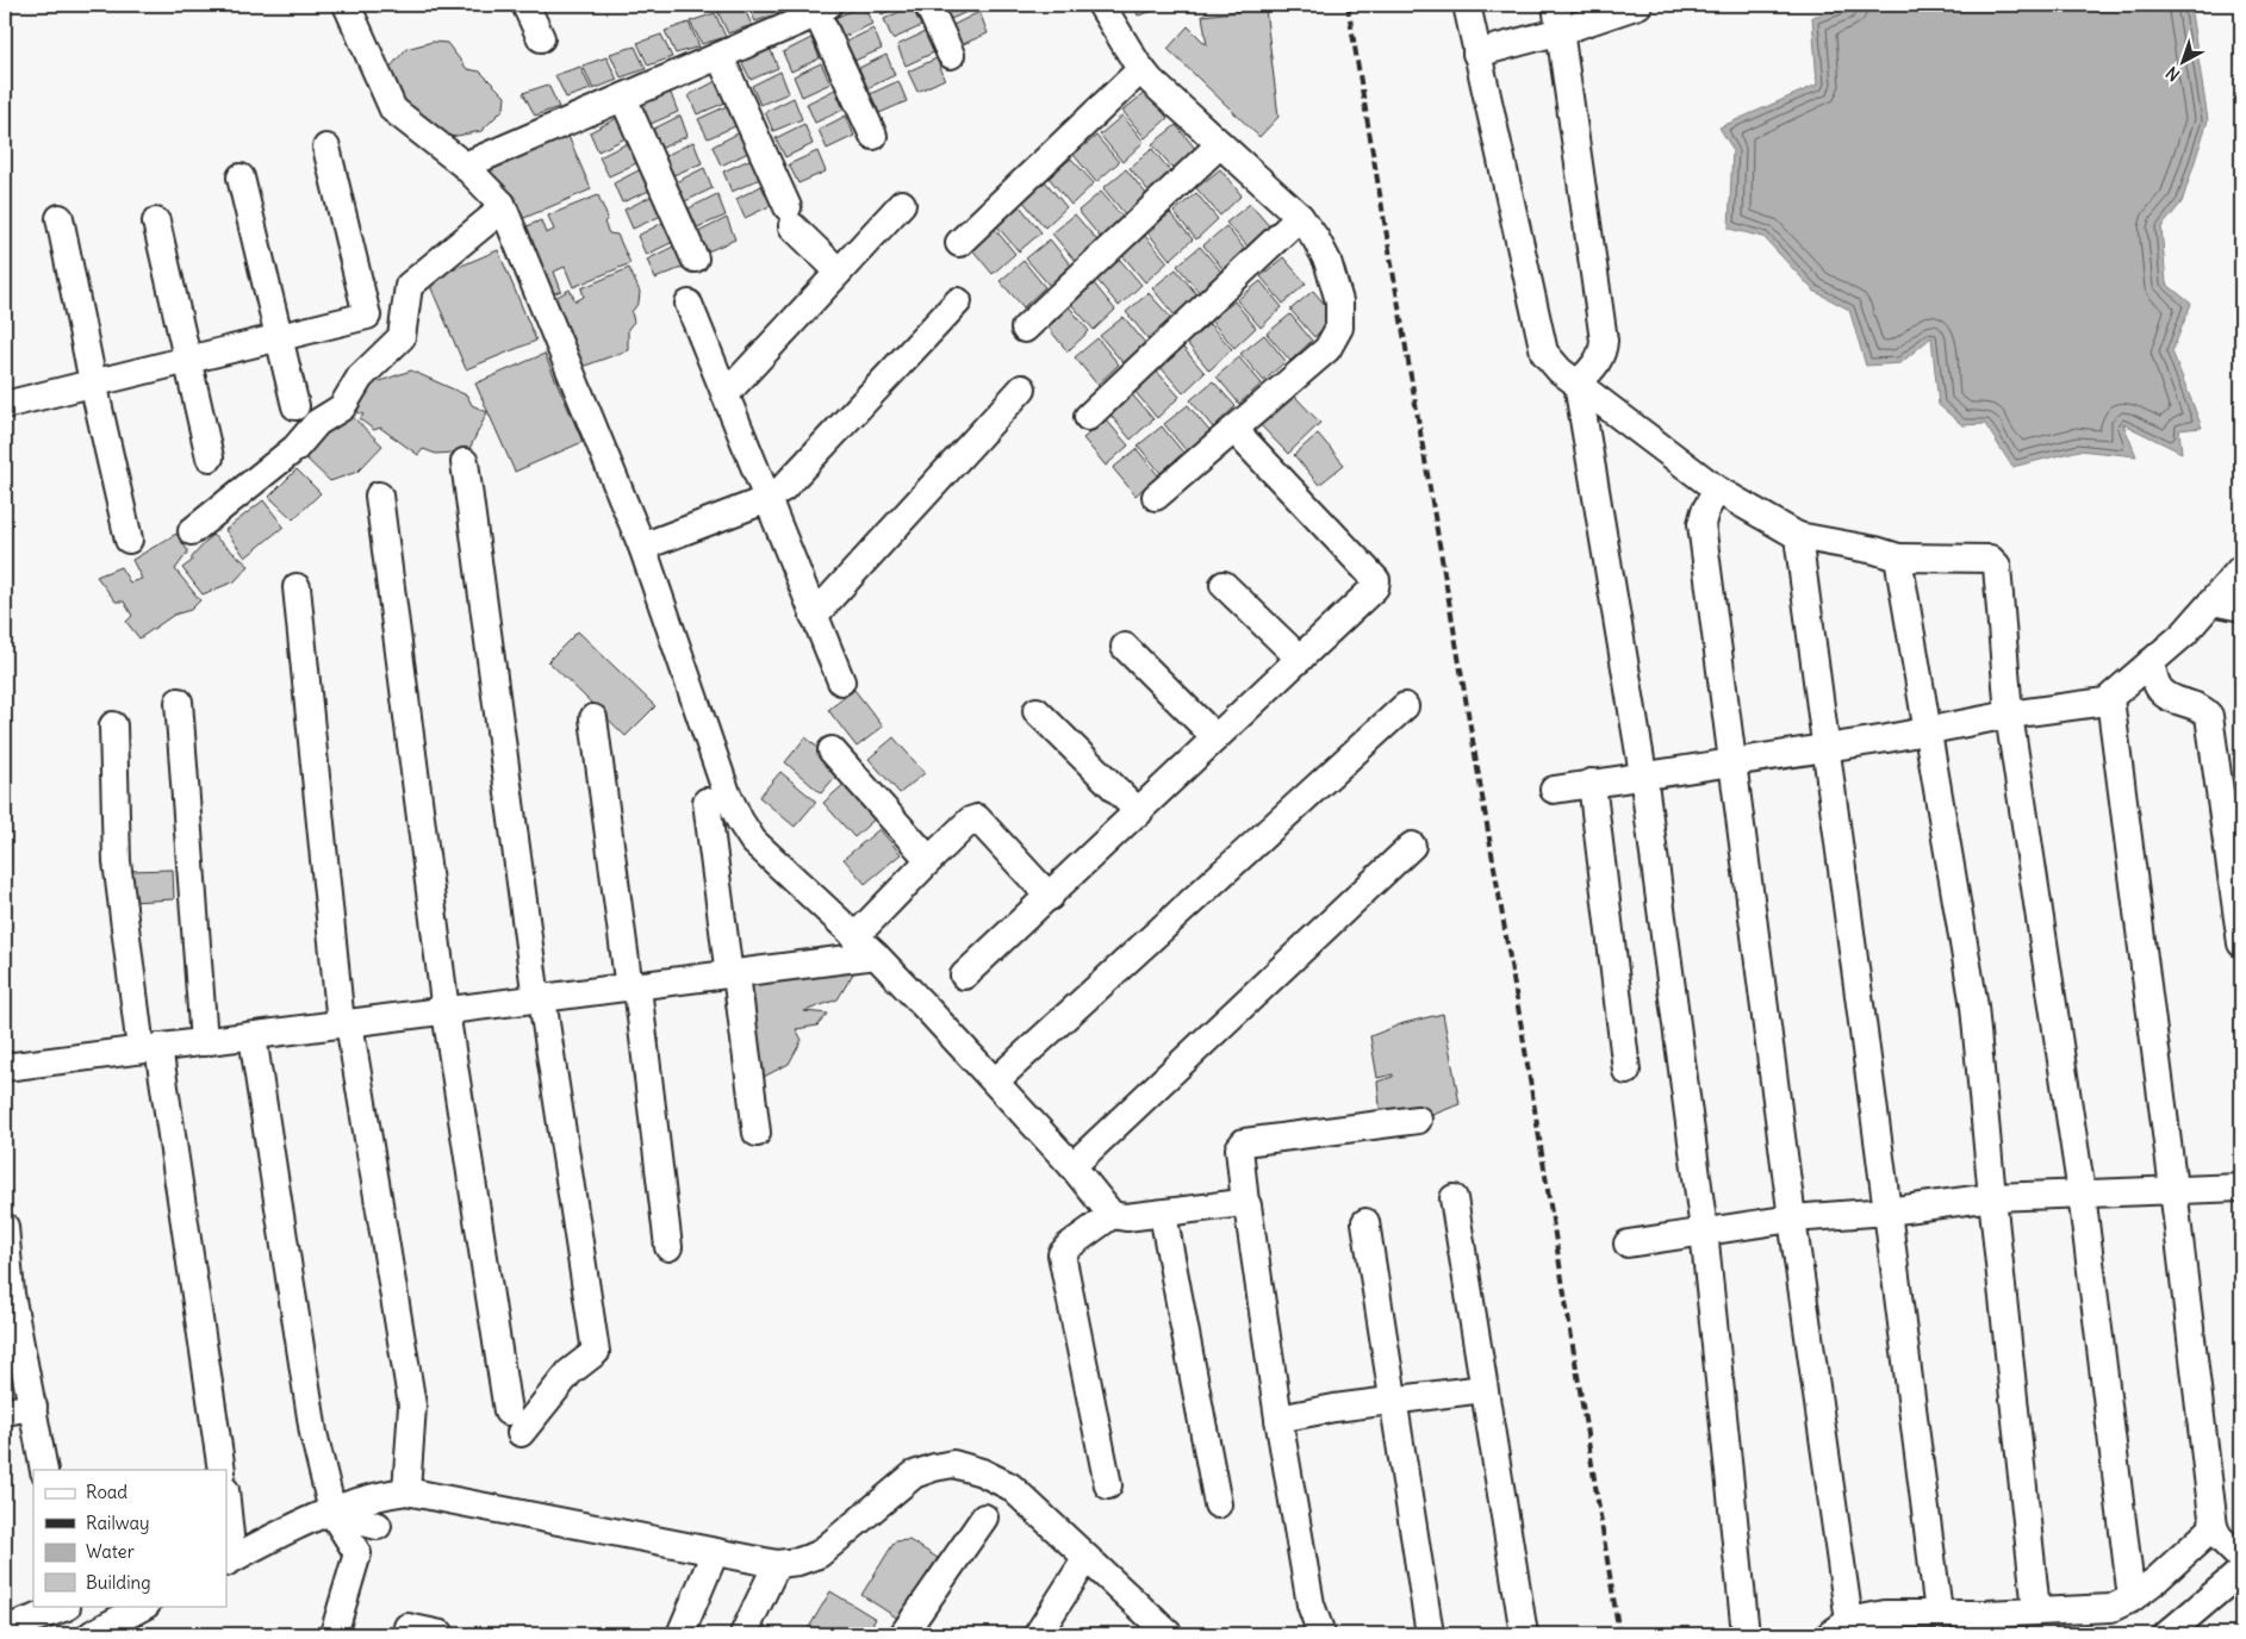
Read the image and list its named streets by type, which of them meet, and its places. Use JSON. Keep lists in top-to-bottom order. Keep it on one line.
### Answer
{"legend":["Road","Railway","Water","Building"],"north":"bottom left"}
